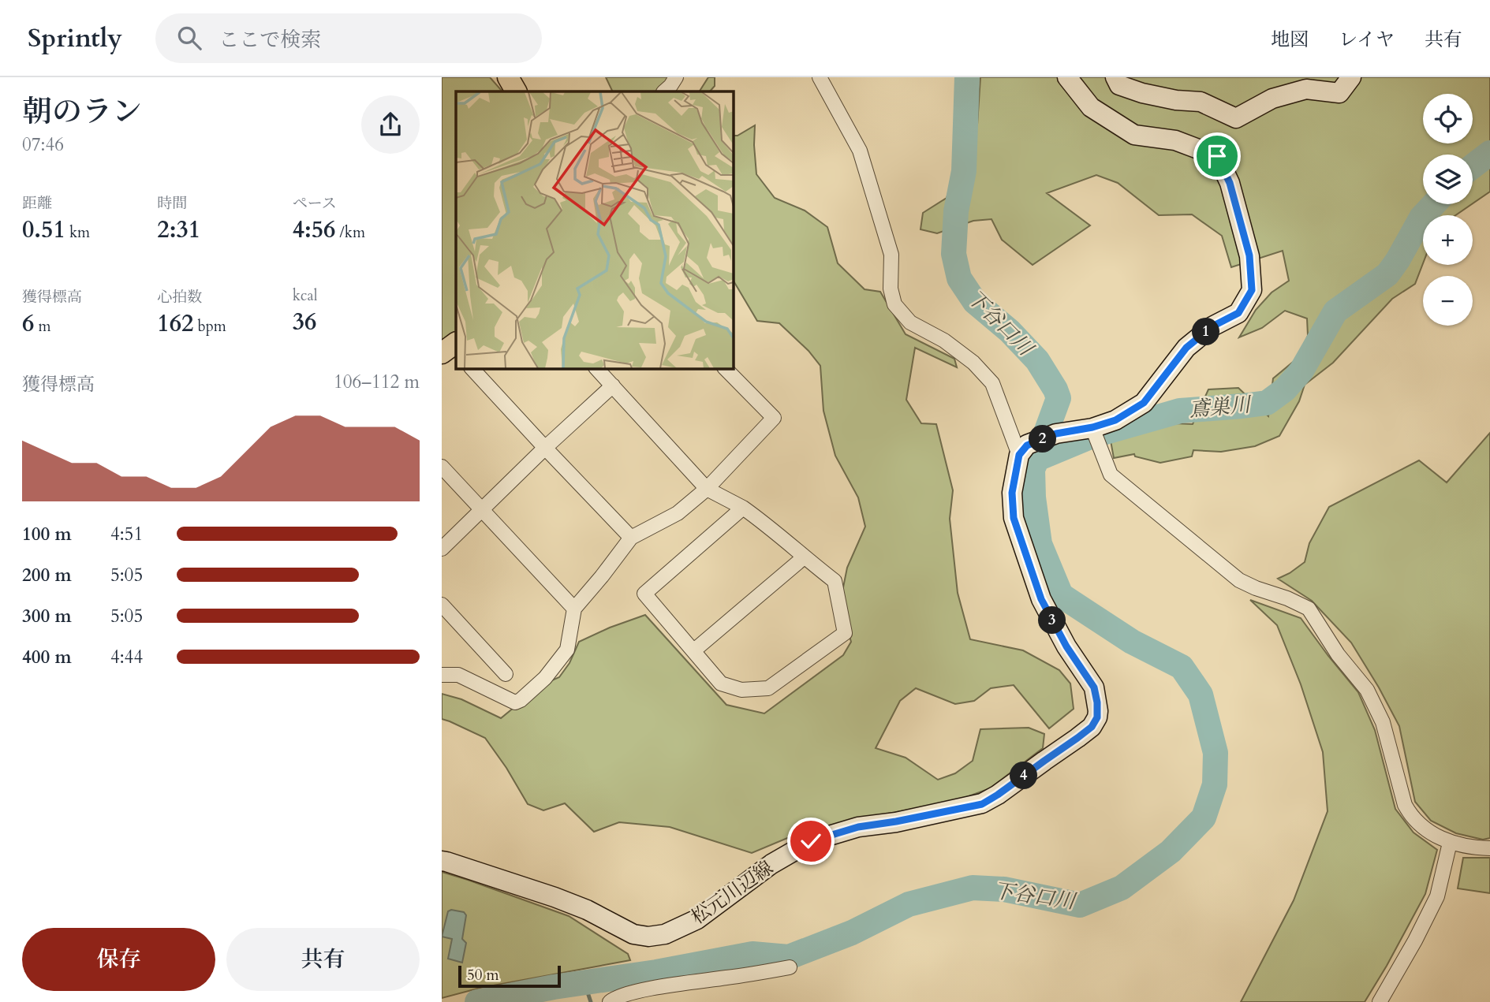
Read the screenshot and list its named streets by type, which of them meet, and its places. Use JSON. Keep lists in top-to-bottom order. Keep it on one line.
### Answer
{"streets":{"main road":["松元川辺線"]},"water":["下谷口川","鳶巣川"],"scale_bar":"50 m","page":{"header":"Sprintly","search":"ここで検索","nav":["地図","レイヤ","共有"],"heading":["朝のラン","07:46"],"map_buttons":["+","−"],"stats":[["距離","0.51 km"],["時間","2:31"],["ペース","4:56 /km"],["獲得標高","6 m"],["心拍数","162 bpm"],["kcal","36"]],"pins":["1","2","3","4"],"chart":["獲得標高","106–112 m"],"list":[{"name":"100 m","note":"4:51"},{"name":"200 m","note":"5:05"},{"name":"300 m","note":"5:05"},{"name":"400 m","note":"4:44"}],"buttons":["保存","共有"],"scale":"50 m"}}
